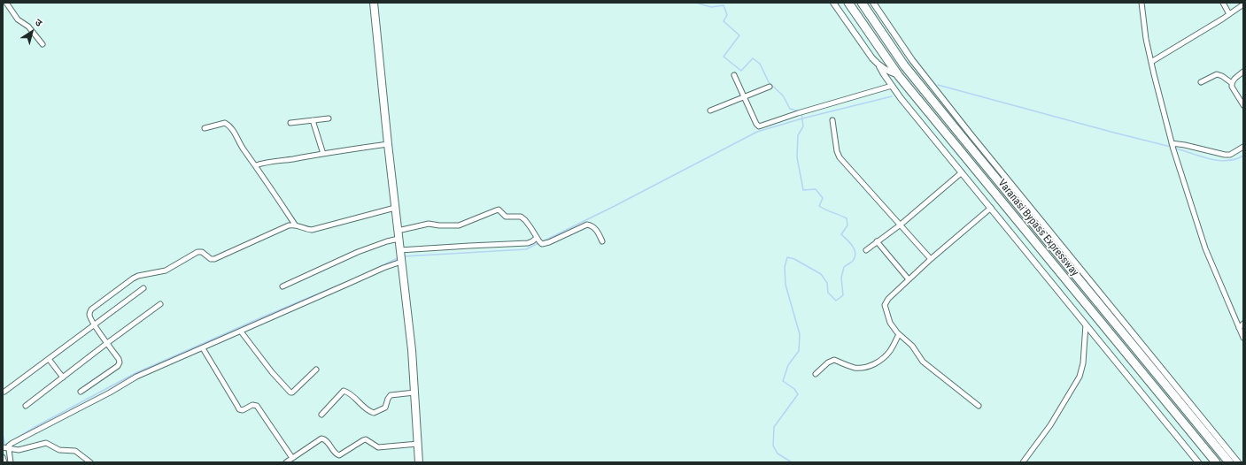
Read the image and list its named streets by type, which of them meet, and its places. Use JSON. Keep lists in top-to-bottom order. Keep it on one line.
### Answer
{"streets":{"highway":["Varanasi Bypass Expressway"]},"north":"top right"}
